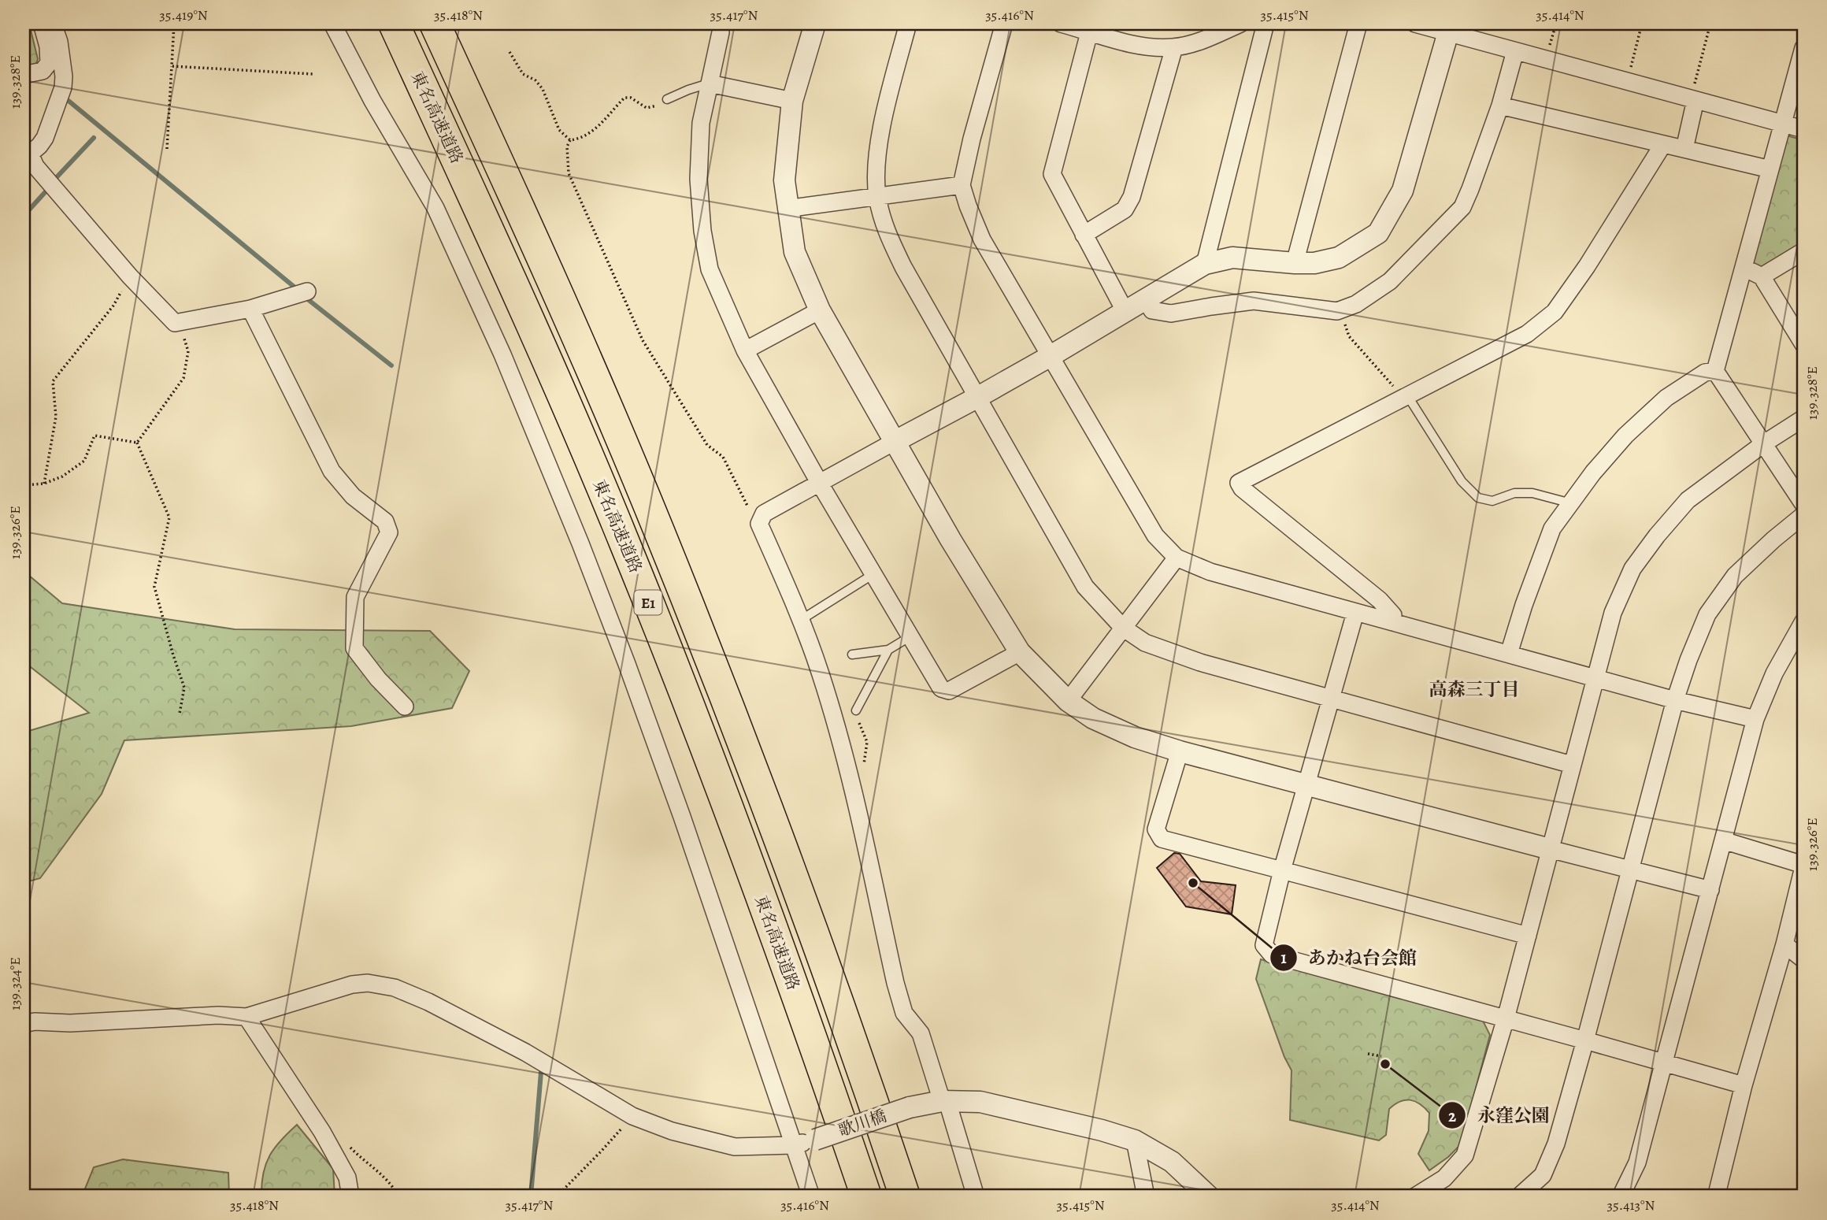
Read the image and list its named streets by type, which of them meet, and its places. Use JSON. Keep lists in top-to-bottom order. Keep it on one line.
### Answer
{"streets":{"highway":["東名高速道路","E1"],"street":["歌川橋"]},"districts":["高森三丁目"],"places":["あかね台会館","永窪公園"],"coordinates":["35.419°N","35.418°N","35.417°N","35.416°N","35.415°N","35.414°N","139.328°E","139.326°E","139.324°E","35.413°N"]}
